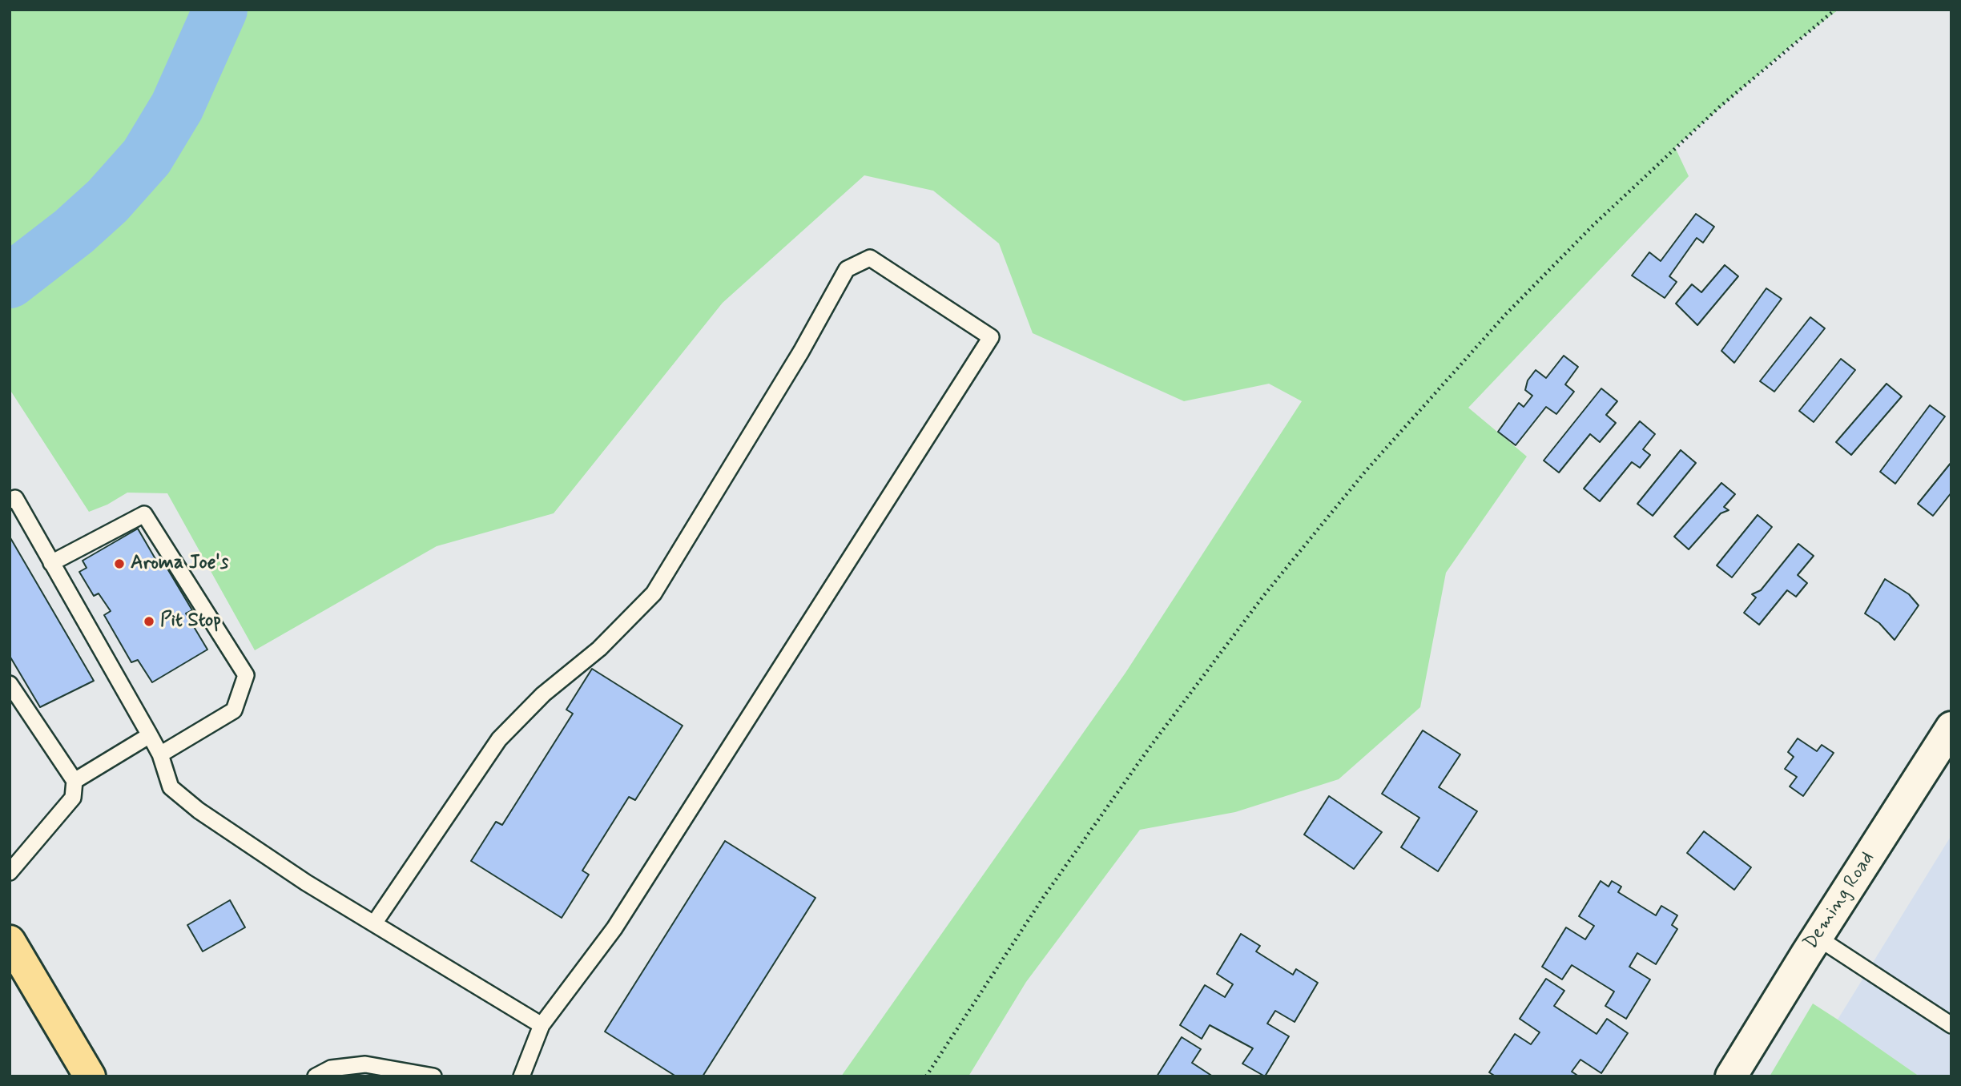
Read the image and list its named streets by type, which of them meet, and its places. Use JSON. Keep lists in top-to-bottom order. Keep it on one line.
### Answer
{"streets":{"street":["Deming Road"]},"places":["Aroma Joe's","Pit Stop"]}
